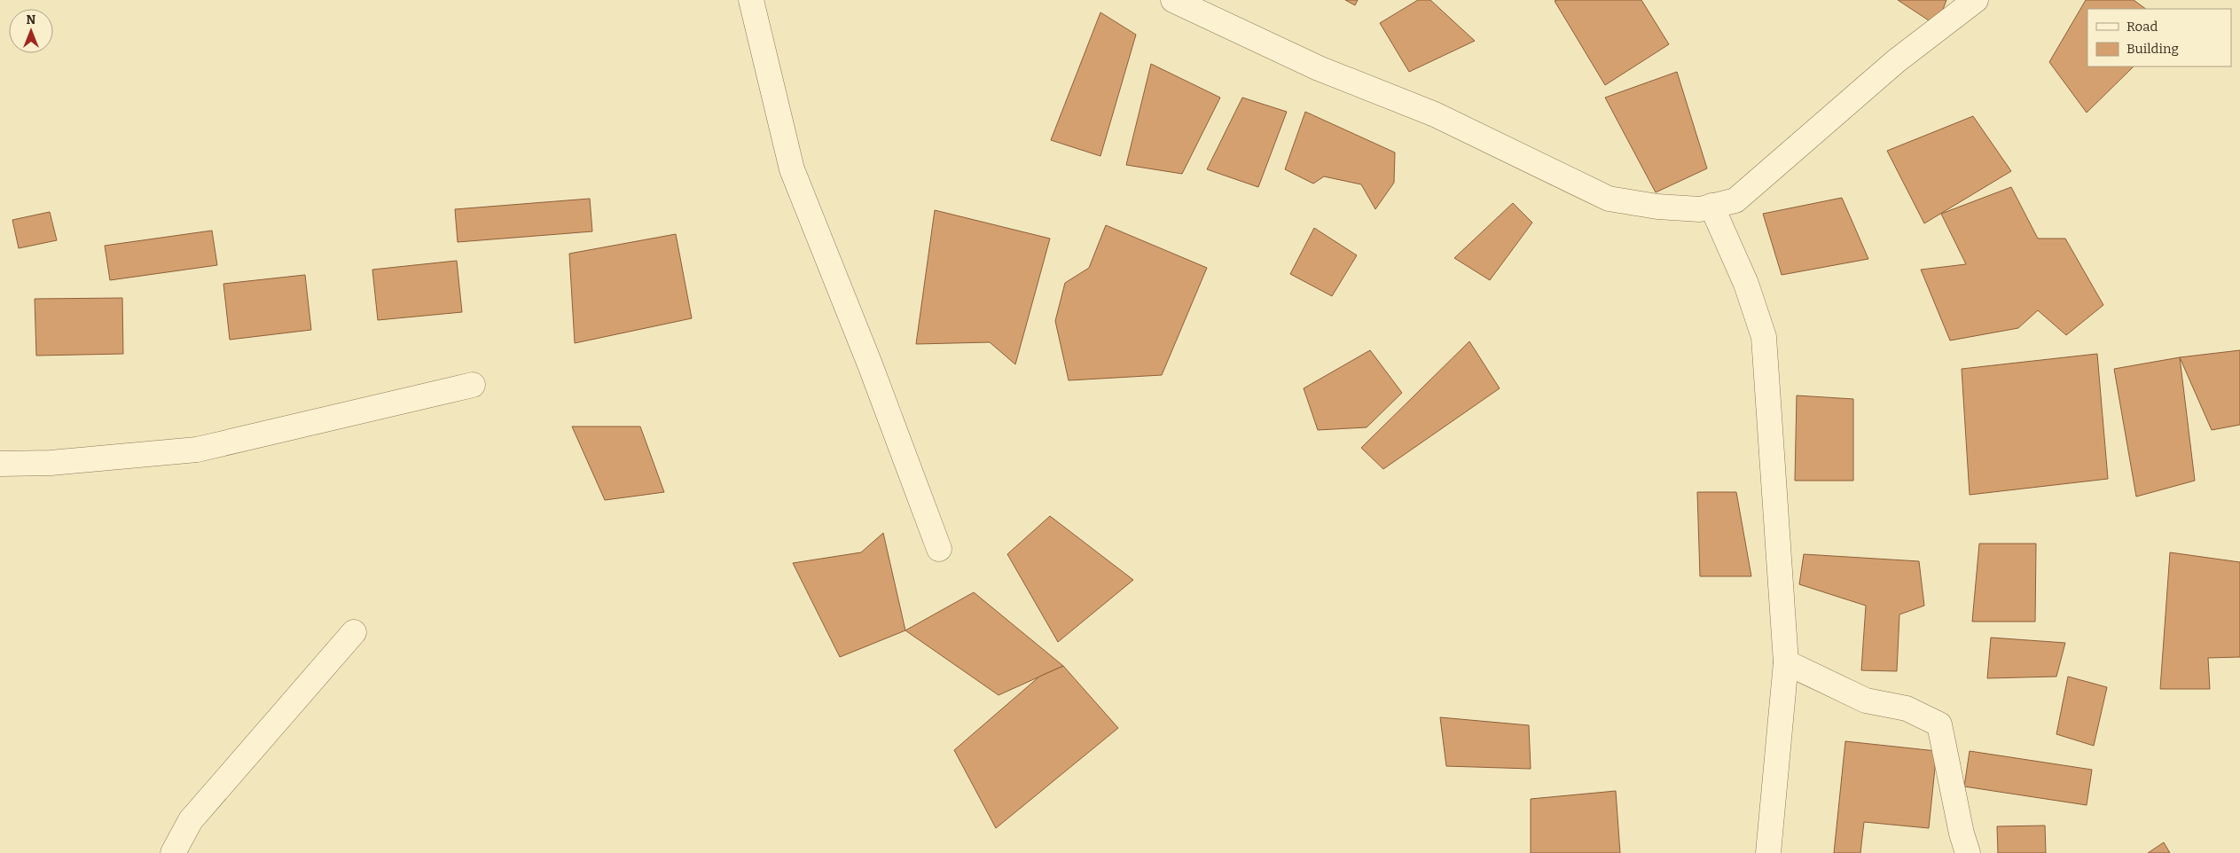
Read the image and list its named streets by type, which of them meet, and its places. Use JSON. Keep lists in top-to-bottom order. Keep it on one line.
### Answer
{"legend":["Road","Building"],"north":"top"}
